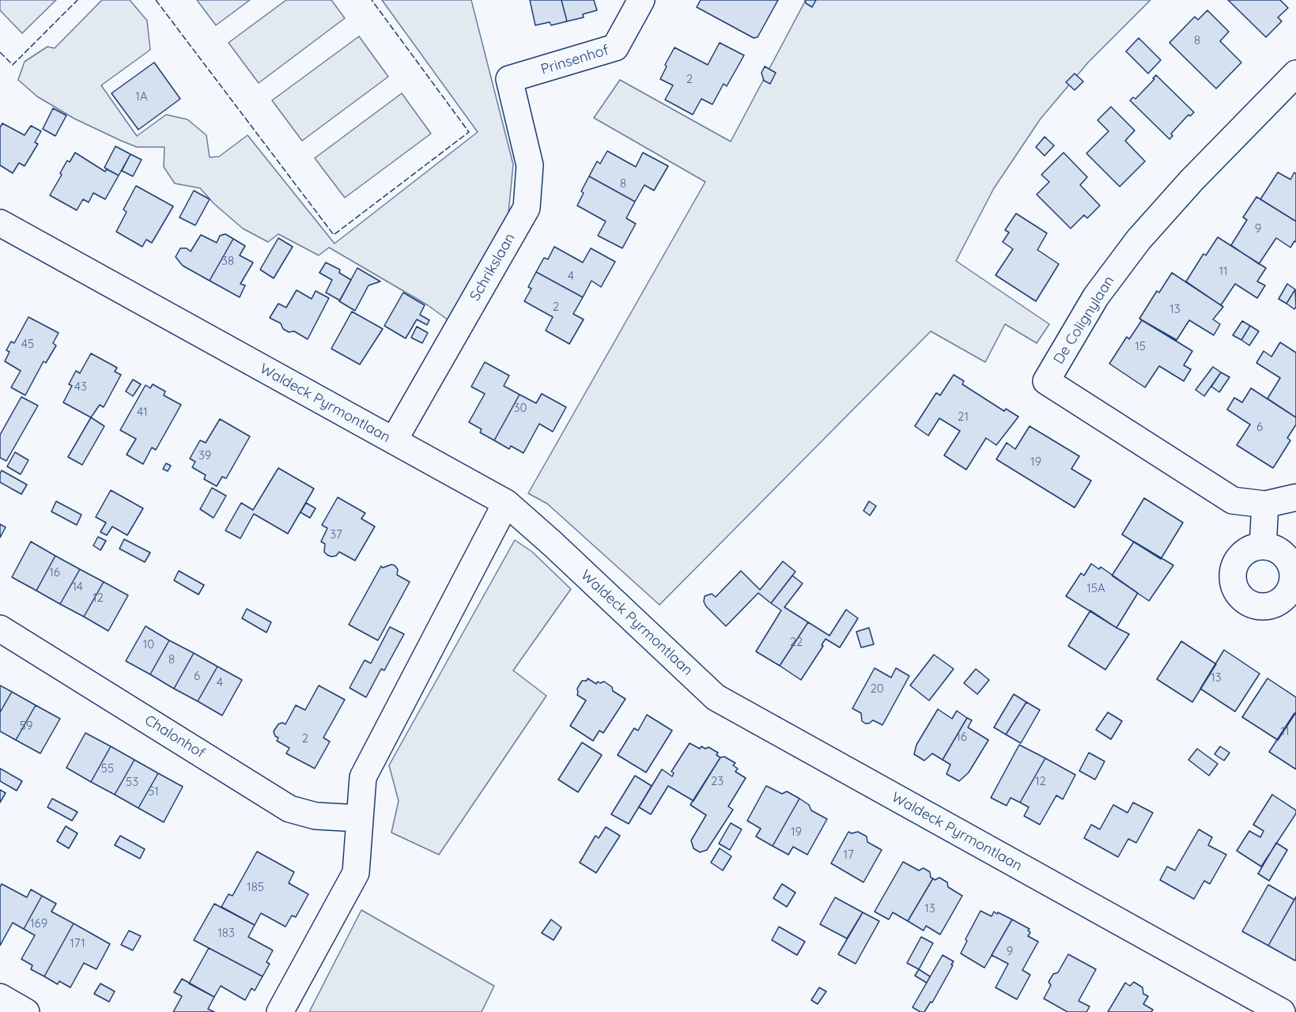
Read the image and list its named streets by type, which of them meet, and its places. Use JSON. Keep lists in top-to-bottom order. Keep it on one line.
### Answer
{"streets":{"street":["Prinsenhof","Schrikslaan","De Colignylaan","Waldeck Pyrmontlaan","Chalonhof"]},"crossings":[["Prinsenhof","Schrikslaan"],["Schrikslaan","Waldeck Pyrmontlaan"]],"house_numbers":["8","2","1A","8","9","38","11","4","2","13","45","15","43","30","41","21","6","39","19","37","16","14","15A","12","22","10","8","6","13","4","20","59","11","16","2","55","23","12","53","51","19","17","185","13","169","183","171","9"]}
